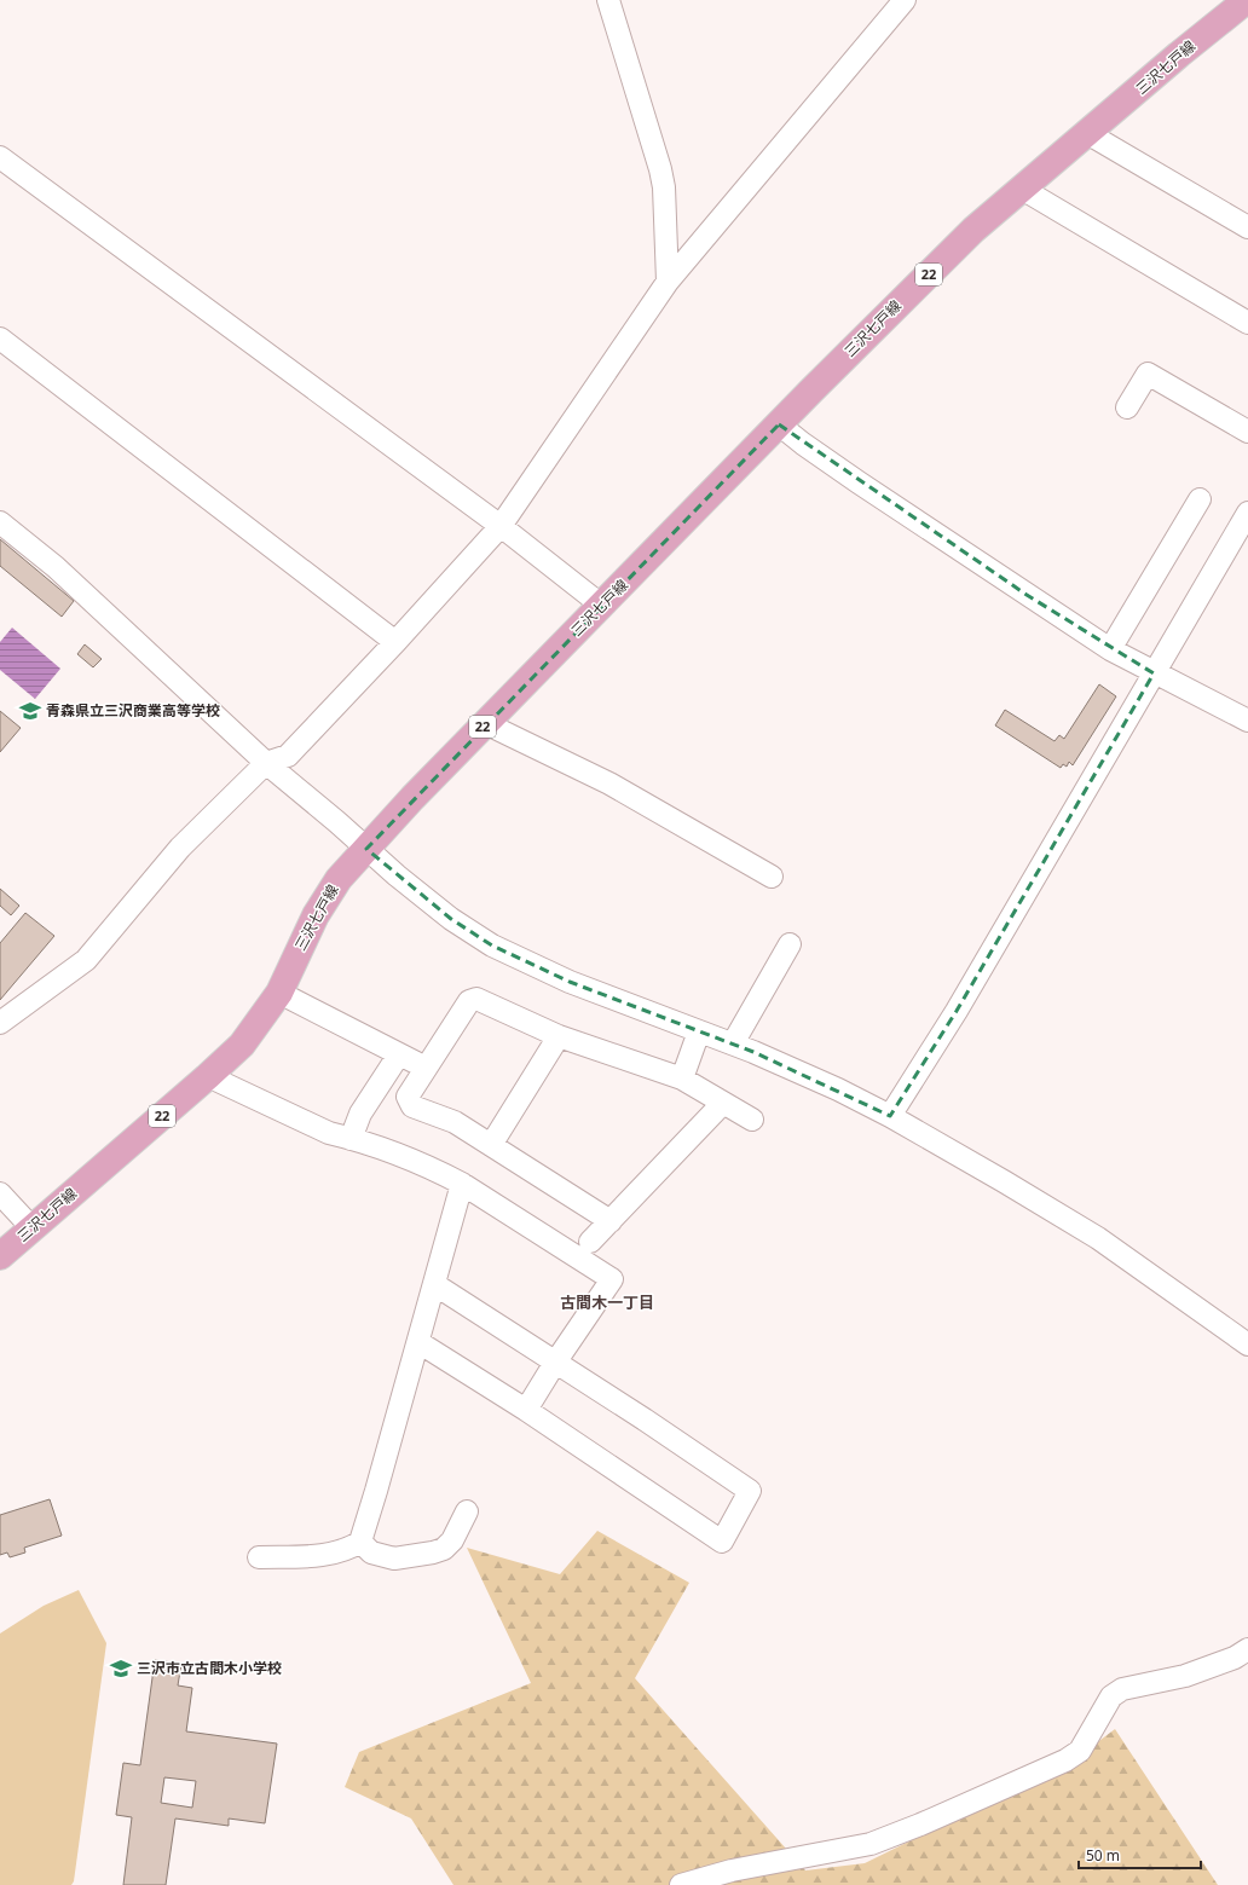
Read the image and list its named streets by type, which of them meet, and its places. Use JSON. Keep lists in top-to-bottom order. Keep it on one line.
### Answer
{"streets":{"main road":["三沢七戸線","22"]},"districts":["古間木一丁目"],"places":{"school or university":["青森県立三沢商業高等学校","三沢市立古間木小学校"]},"scale_bar":"50 m"}
